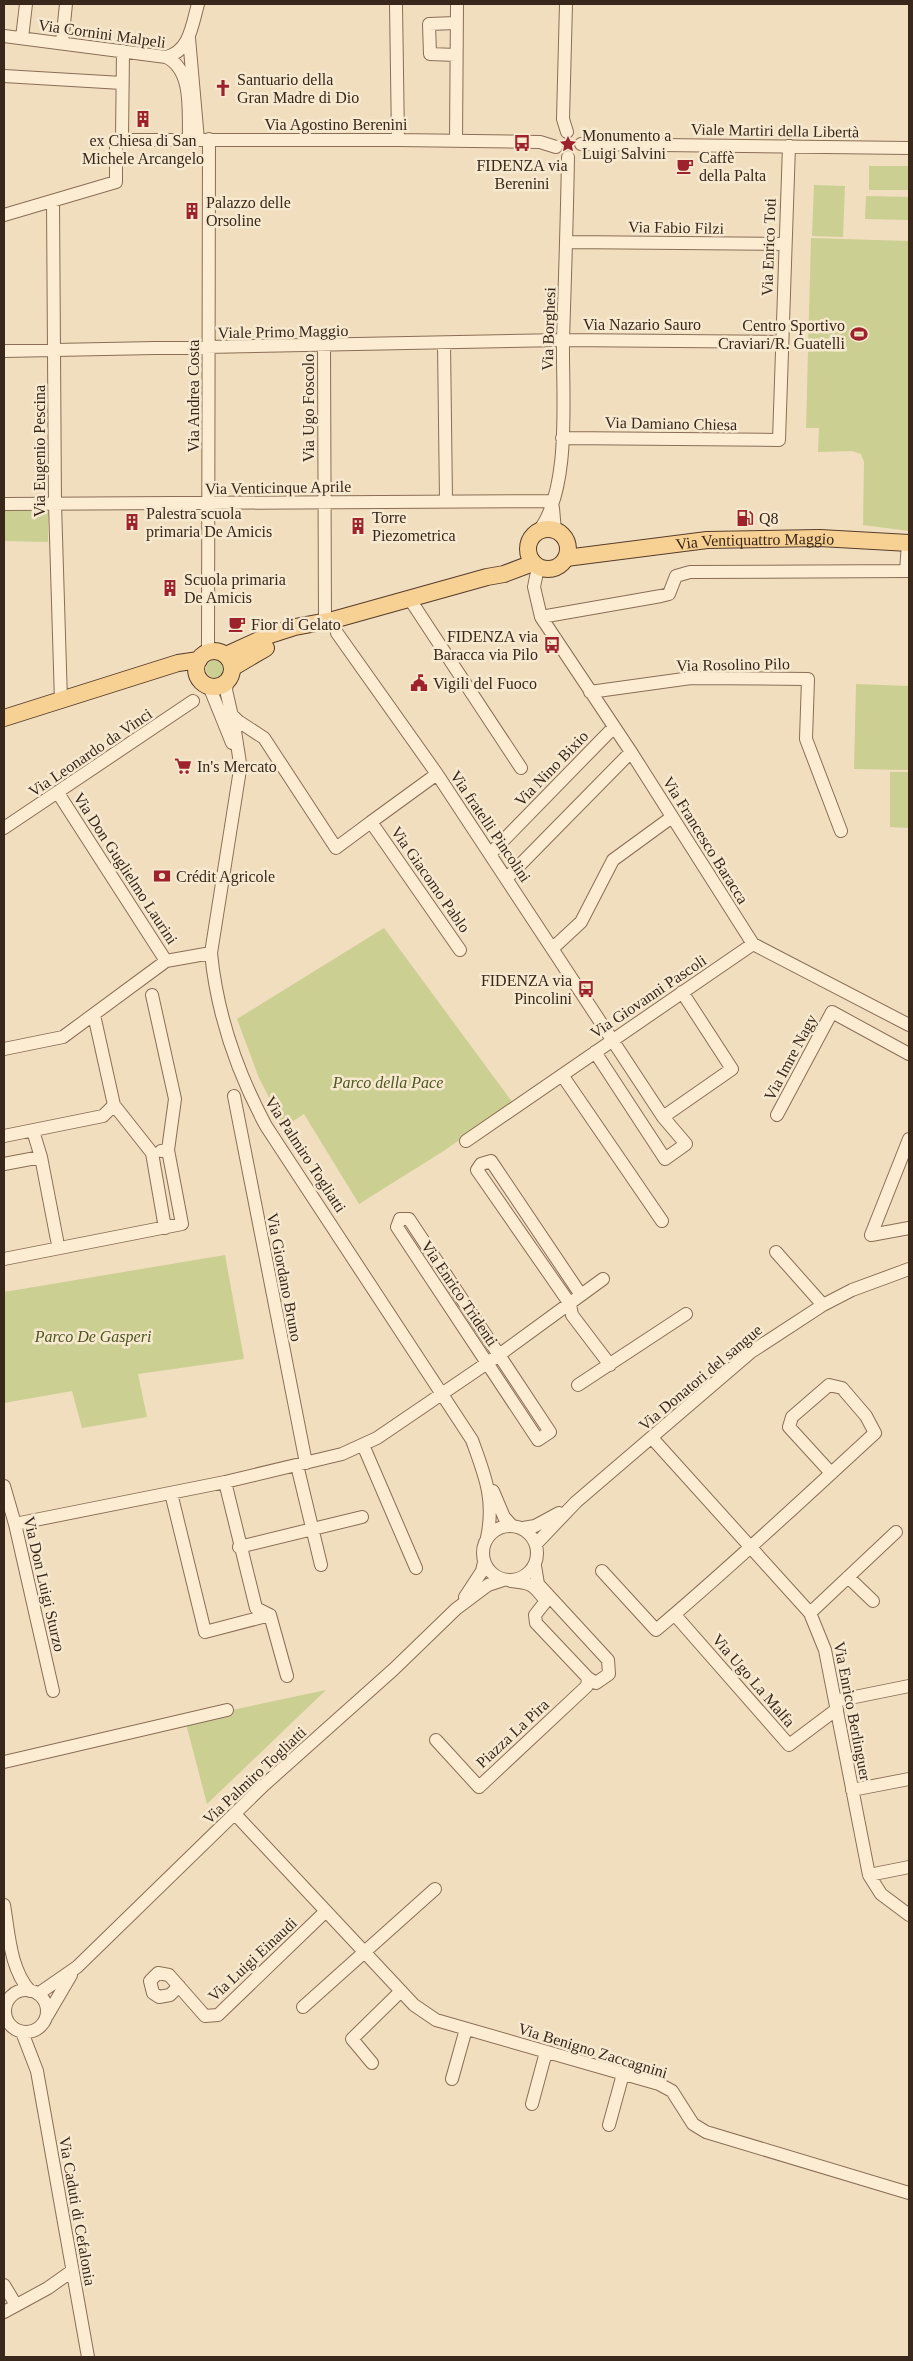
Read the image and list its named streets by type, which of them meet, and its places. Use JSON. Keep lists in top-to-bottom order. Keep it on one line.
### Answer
{"streets":{"main road":["Via Ventiquattro Maggio"],"street":["Via Cornini Malpeli","Via Agostino Berenini","Viale Martiri della Libertà","Via Fabio Filzi","Via Enrico Toti","Via Nazario Sauro","Via Borghesi","Viale Primo Maggio","Via Andrea Costa","Via Ugo Foscolo","Via Damiano Chiesa","Via Eugenio Pescina","Via Venticinque Aprile","Via Rosolino Pilo","Via Leonardo da Vinci","Via Nino Bixio","Via fratelli Pincolini","Via Francesco Baracca","Via Don Guglielmo Laurini","Via Giacomo Pablo","Via Giovanni Pascoli","Via Imre Nagy","Via Palmiro Togliatti","Via Giordano Bruno","Via Enrico Tridenti","Via Donatori del sangue","Via Don Luigi Sturzo","Via Ugo La Malfa","Via Enrico Berlinguer","Piazza La Pira","Via Luigi Einaudi","Via Benigno Zaccagnini","Via Caduti di Cefalonia"]},"crossings":[["Via Cornini Malpeli","Via Agostino Berenini"],["Via Cornini Malpeli","Via Andrea Costa"],["Via Agostino Berenini","Viale Martiri della Libertà"],["Via Agostino Berenini","Via Borghesi"],["Via Agostino Berenini","Via Andrea Costa"],["Viale Martiri della Libertà","Via Enrico Toti"],["Viale Martiri della Libertà","Via Borghesi"],["Via Fabio Filzi","Via Enrico Toti"],["Via Fabio Filzi","Via Borghesi"],["Via Enrico Toti","Via Nazario Sauro"],["Via Enrico Toti","Via Damiano Chiesa"],["Via Nazario Sauro","Via Borghesi"],["Via Nazario Sauro","Viale Primo Maggio"],["Via Borghesi","Viale Primo Maggio"],["Via Borghesi","Via Damiano Chiesa"],["Via Borghesi","Via Venticinque Aprile"],["Via Borghesi","Via Ventiquattro Maggio"],["Viale Primo Maggio","Via Andrea Costa"],["Viale Primo Maggio","Via Ugo Foscolo"],["Viale Primo Maggio","Via Eugenio Pescina"],["Via Andrea Costa","Via Venticinque Aprile"],["Via Andrea Costa","Via Ventiquattro Maggio"],["Via Andrea Costa","Via Palmiro Togliatti"],["Via Ugo Foscolo","Via Venticinque Aprile"],["Via Ugo Foscolo","Via Ventiquattro Maggio"],["Via Ugo Foscolo","Via fratelli Pincolini"],["Via Eugenio Pescina","Via Venticinque Aprile"],["Via Ventiquattro Maggio","Via fratelli Pincolini"],["Via Ventiquattro Maggio","Via Palmiro Togliatti"],["Via Rosolino Pilo","Via Francesco Baracca"],["Via Leonardo da Vinci","Via Don Guglielmo Laurini"],["Via Nino Bixio","Via fratelli Pincolini"],["Via Nino Bixio","Via Francesco Baracca"],["Via fratelli Pincolini","Via Giovanni Pascoli"],["Via Francesco Baracca","Via Giovanni Pascoli"],["Via Giacomo Pablo","Via Palmiro Togliatti"],["Via Palmiro Togliatti","Via Donatori del sangue"],["Via Palmiro Togliatti","Via Benigno Zaccagnini"],["Via Palmiro Togliatti","Via Caduti di Cefalonia"],["Via Donatori del sangue","Via Enrico Berlinguer"],["Via Ugo La Malfa","Via Enrico Berlinguer"],["Via Luigi Einaudi","Via Benigno Zaccagnini"]],"parks":["Parco della Pace","Parco De Gasperi"],"places":{"church":["Santuario della Gran Madre di Dio"],"building":["ex Chiesa di San Michele Arcangelo","Palazzo delle Orsoline","Palestra scuola primaria De Amicis","Torre Piezometrica","Scuola primaria De Amicis"],"bus stop":["FIDENZA via Berenini","FIDENZA via Baracca via Pilo","FIDENZA via Pincolini"],"place":["Monumento a Luigi Salvini"],"cafe":["Caffè della Palta","Fior di Gelato"],"sports":["Centro Sportivo Craviari/R. Guatelli"],"fuel station":["Q8"],"public building":["Vigili del Fuoco"],"supermarket":["In's Mercato"],"bank":["Crédit Agricole"]}}
